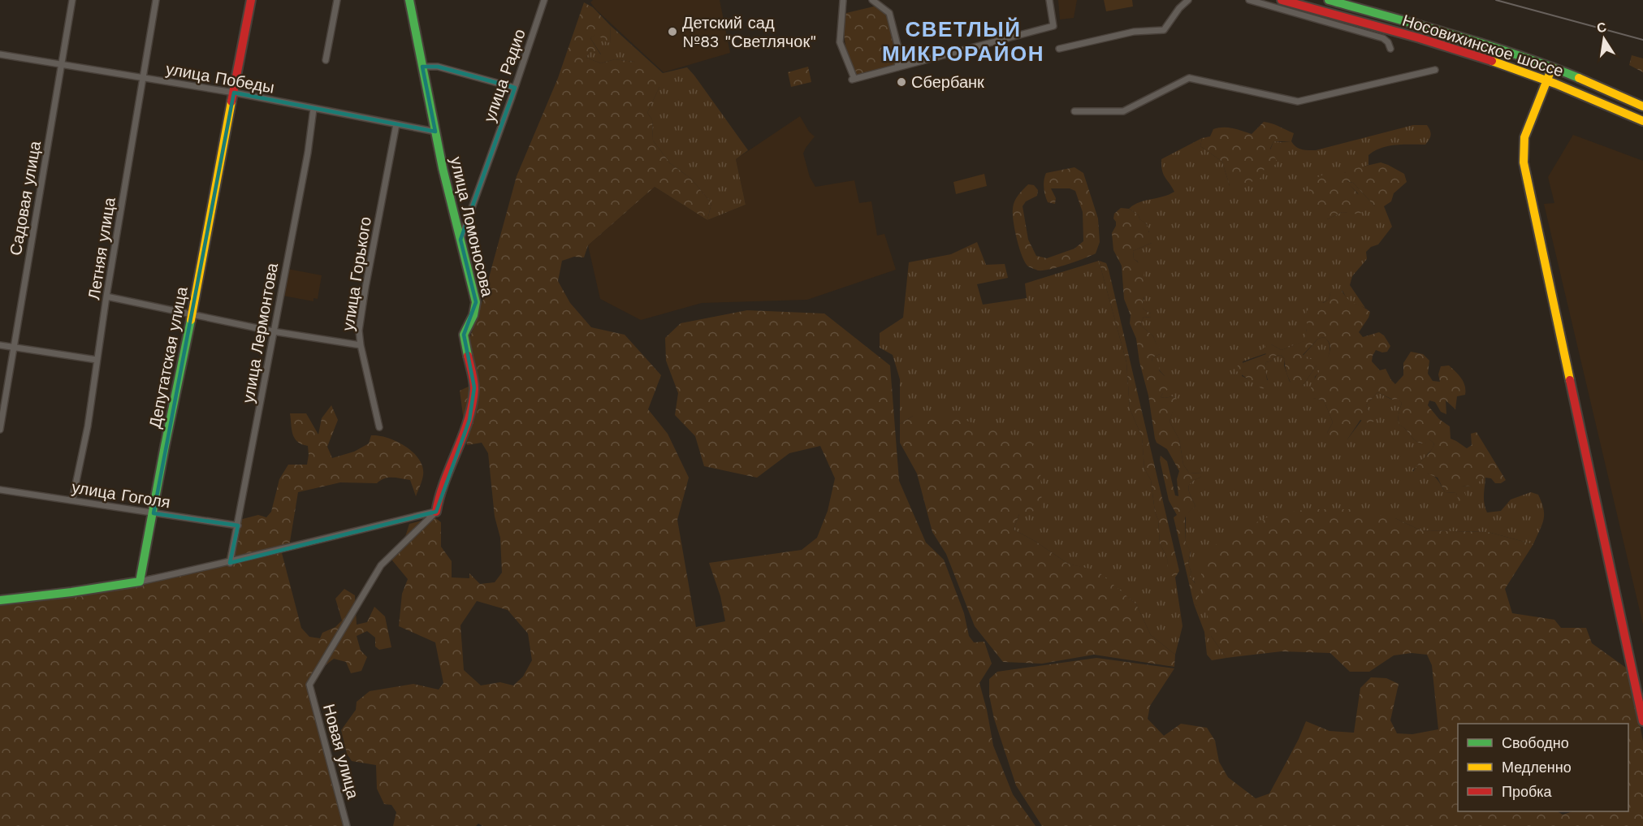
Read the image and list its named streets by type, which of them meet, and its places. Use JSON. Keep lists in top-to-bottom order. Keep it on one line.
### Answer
{"streets":{"street":["Носовихинское шоссе","улица Радио","улица Победы","Садовая улица","улица Ломоносова","Летняя улица","улица Горького","улица Лермонтова","Депутатская улица","улица Гоголя","Новая улица"]},"crossings":[["улица Радио","улица Ломоносова"],["улица Победы","Садовая улица"],["улица Победы","улица Ломоносова"],["улица Победы","Летняя улица"],["улица Победы","улица Горького"],["улица Победы","улица Лермонтова"],["улица Победы","Депутатская улица"],["улица Ломоносова","Новая улица"],["Летняя улица","улица Гоголя"],["улица Лермонтова","улица Гоголя"],["Депутатская улица","улица Гоголя"]],"districts":["СВЕТЛЫЙ МИКРОРАЙОН"],"places":["Детский сад №83 \"Светлячок\"","Сбербанк"],"legend":["Свободно","Медленно","Пробка"],"north":"top"}
